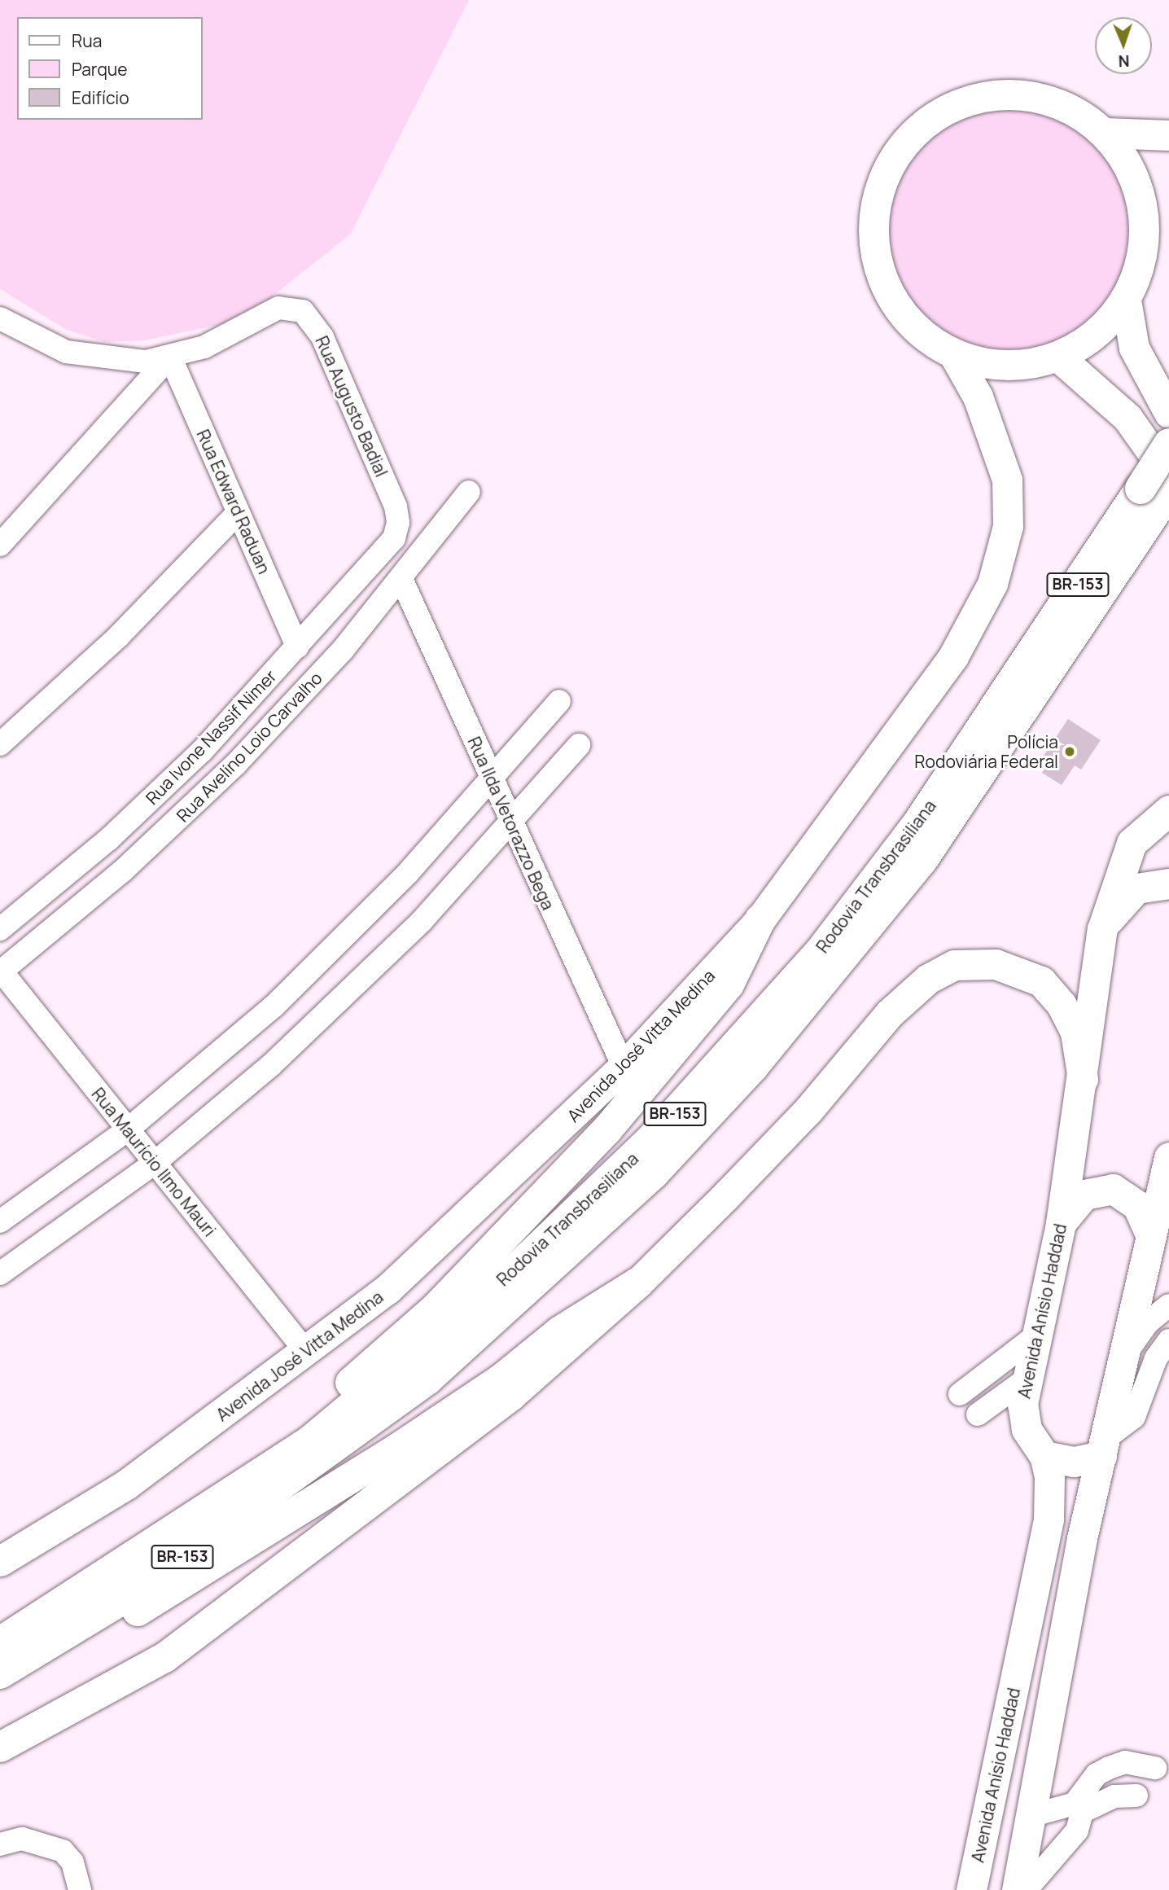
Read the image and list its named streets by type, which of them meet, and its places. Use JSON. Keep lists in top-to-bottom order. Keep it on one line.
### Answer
{"streets":{"highway":["BR-153","Rodovia Transbrasiliana"],"main road":["Avenida José Vitta Medina","Avenida Anísio Haddad"],"street":["Rua Augusto Badial","Rua Edward Raduan","Rua Ivone Nassif Nimer","Rua Avelino Loio Carvalho","Rua Ilda Vetorazzo Bega","Rua Maurício Ilmo Mauri"]},"crossings":[["Rua Augusto Badial","Rua Edward Raduan"],["Rua Augusto Badial","Rua Ivone Nassif Nimer"],["Rua Edward Raduan","Rua Ivone Nassif Nimer"],["Rua Avelino Loio Carvalho","Rua Ilda Vetorazzo Bega"],["Rua Avelino Loio Carvalho","Rua Maurício Ilmo Mauri"],["Rua Ilda Vetorazzo Bega","Avenida José Vitta Medina"],["Avenida José Vitta Medina","Rua Maurício Ilmo Mauri"]],"places":["Polícia Rodoviária Federal"],"legend":["Rua","Parque","Edifício"],"north":"bottom"}
